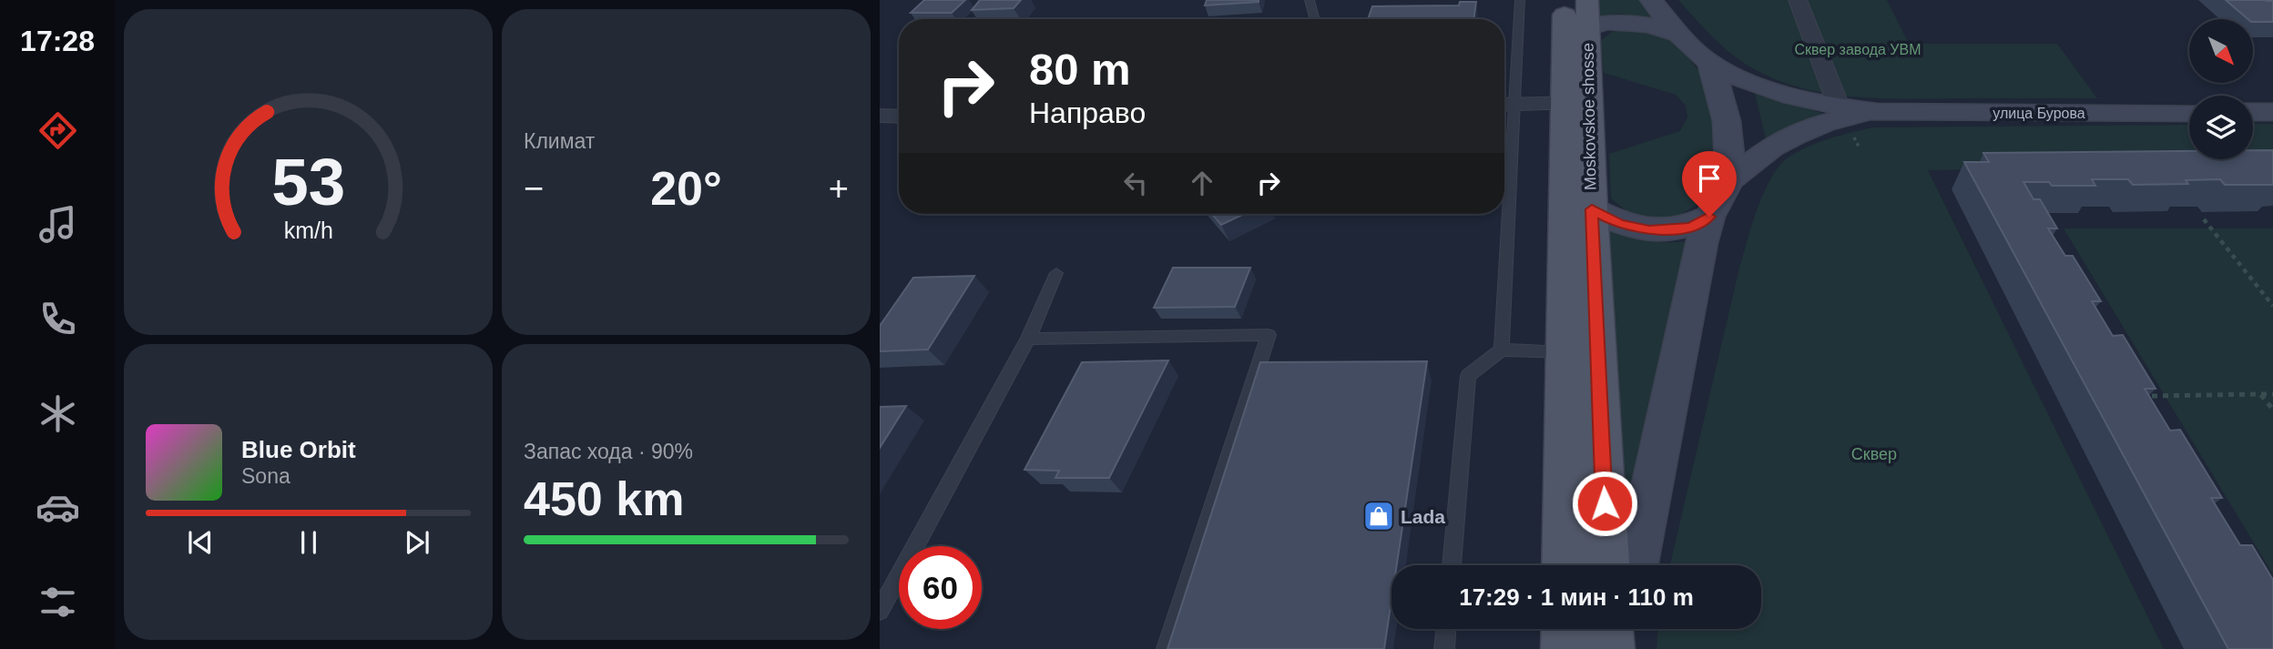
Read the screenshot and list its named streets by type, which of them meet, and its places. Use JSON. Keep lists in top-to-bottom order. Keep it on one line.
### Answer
{"streets":{"main road":["улица Бурова","Moskovskoe shosse"]},"parks":["Сквер завода УВМ","Сквер"],"places":{"shop":["Lada"]},"north":"bottom right","page":{"tabs":"17:28","tile":["Климат",["Запас хода · 90%","450 km"]],"turn":["80 m","Направо"],"heat":["−","20°","+"],"song":["Blue Orbit","Sona"],"limit":"60","trip":"17:29 · 1 мин · 110 m","gauge":["53","km/h"]}}
